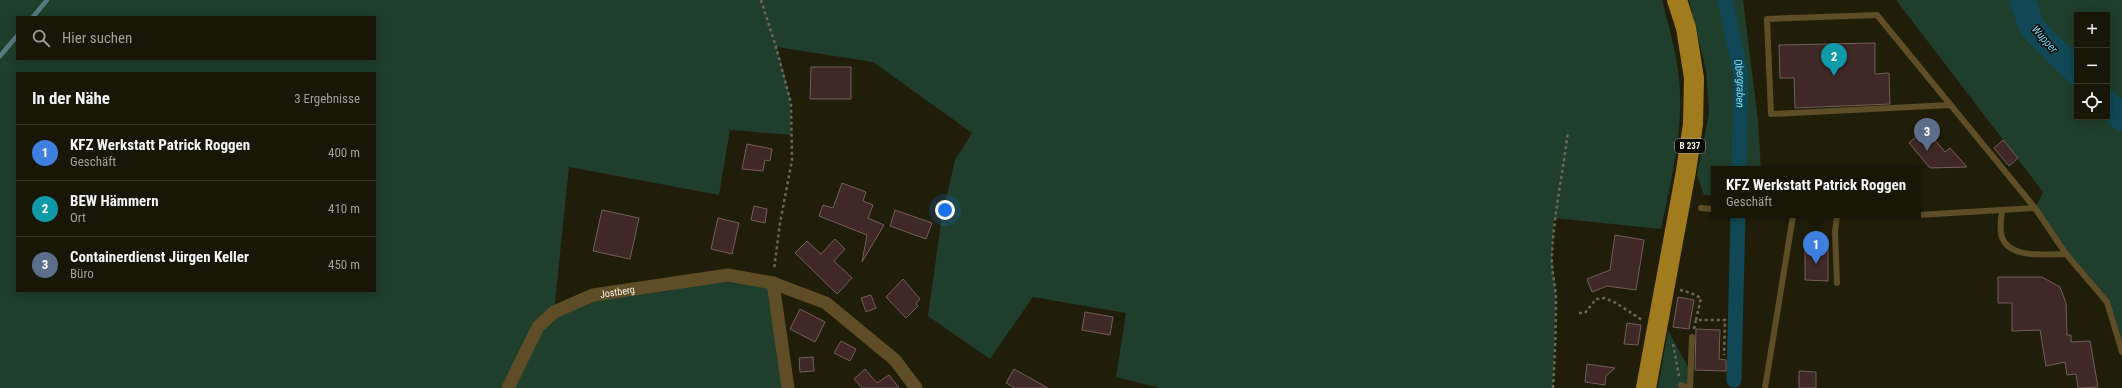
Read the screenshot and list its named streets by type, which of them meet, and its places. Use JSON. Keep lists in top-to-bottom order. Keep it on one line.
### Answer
{"streets":{"main road":["B 237"],"street":["Jostberg"]},"water":["Wupper","Obergraben"],"page":{"map_buttons":["+","−"],"search":"Hier suchen","pins":["2","3","1"],"heading":["In der Nähe","3 Ergebnisse"],"list":[{"mark":"1","name":"KFZ Werkstatt Patrick Roggen","note":"Geschäft","value":"400 m"},{"mark":"2","name":"BEW Hämmern","note":"Ort","value":"410 m"},{"mark":"3","name":"Containerdienst Jürgen Keller","note":"Büro","value":"450 m"}],"popup":["KFZ Werkstatt Patrick Roggen","Geschäft"]}}
